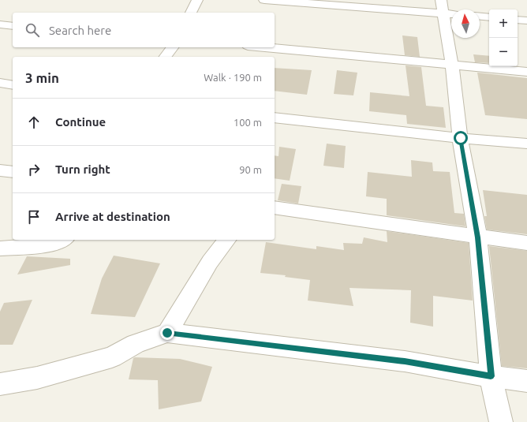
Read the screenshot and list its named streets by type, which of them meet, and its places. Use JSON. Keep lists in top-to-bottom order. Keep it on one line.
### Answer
{"north":"top","page":{"map_buttons":["+","−"],"search":"Search here","heading":["3 min","Walk · 190 m"],"list":[["Continue","100 m"],["Turn right","90 m"],"Arrive at destination"]}}
